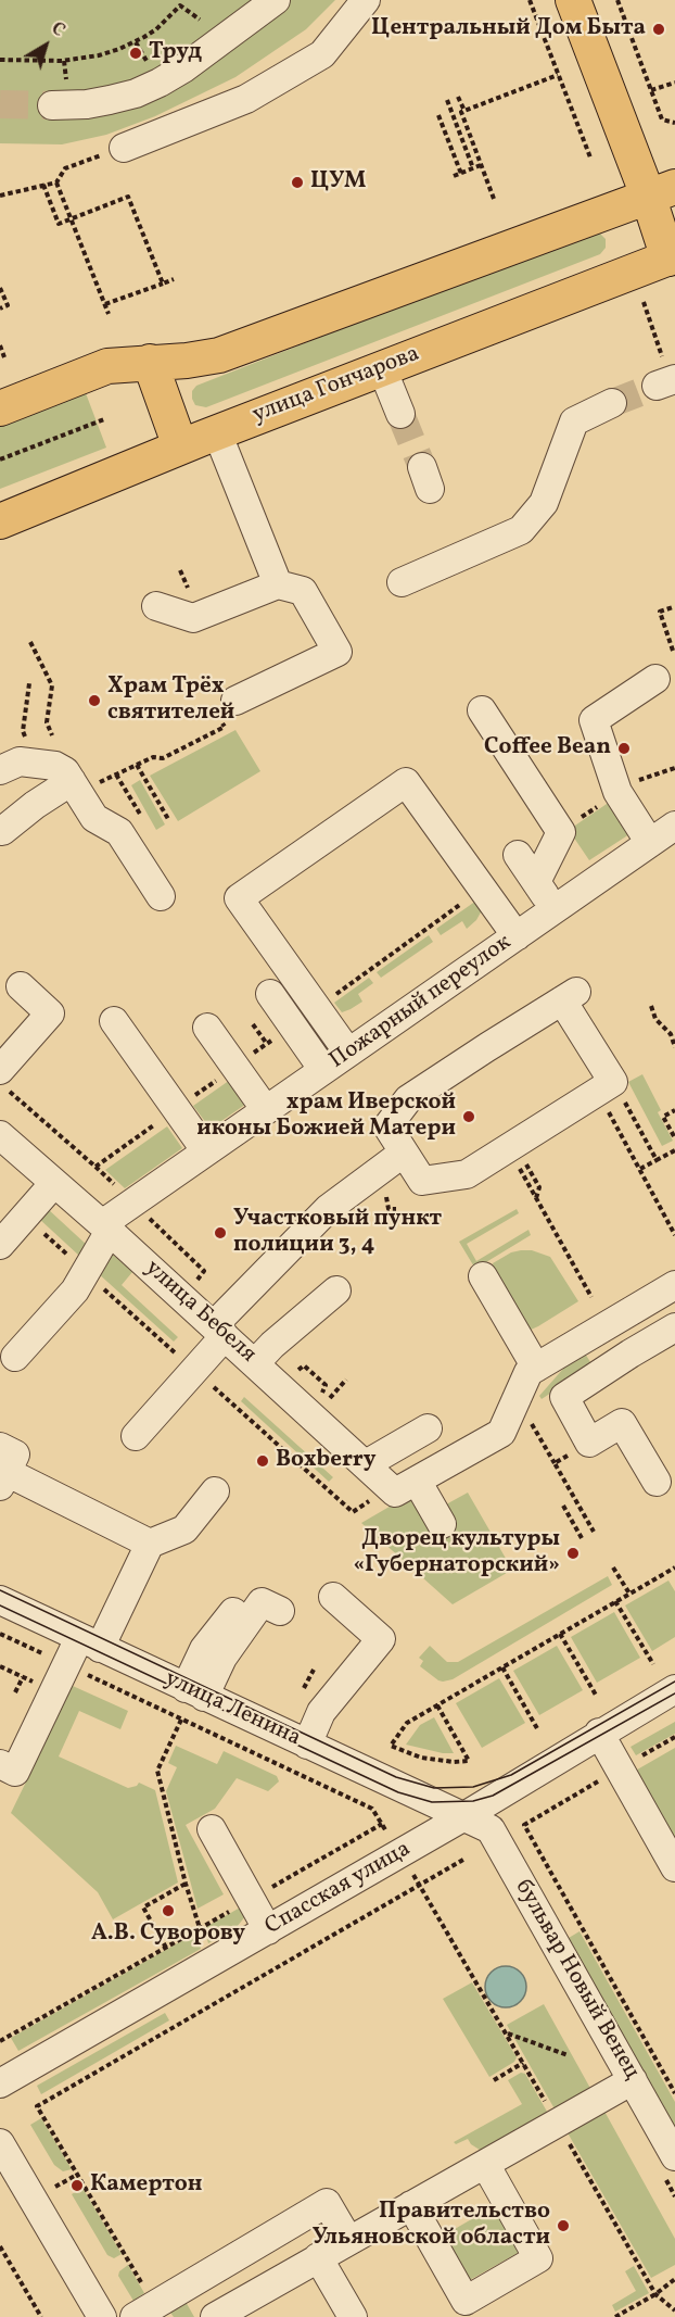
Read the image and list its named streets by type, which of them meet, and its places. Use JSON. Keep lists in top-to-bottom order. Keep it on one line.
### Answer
{"streets":{"main road":["улица Гончарова"],"street":["Пожарный переулок","улица Бебеля","улица Ленина","Спасская улица","бульвар Новый Венец"]},"crossings":[["Пожарный переулок","улица Бебеля"],["улица Ленина","Спасская улица"],["улица Ленина","бульвар Новый Венец"],["Спасская улица","бульвар Новый Венец"]],"places":["Центральный Дом Быта","Труд","ЦУМ","Храм Трёх святителей","Coffee Bean","храм Иверской иконы Божией Матери","Участковый пункт полиции 3, 4","Boxberry","Дворец культуры «Губернаторский»","А.В. Суворову","Камертон","Правительство Ульяновской области"],"north":"top right"}
